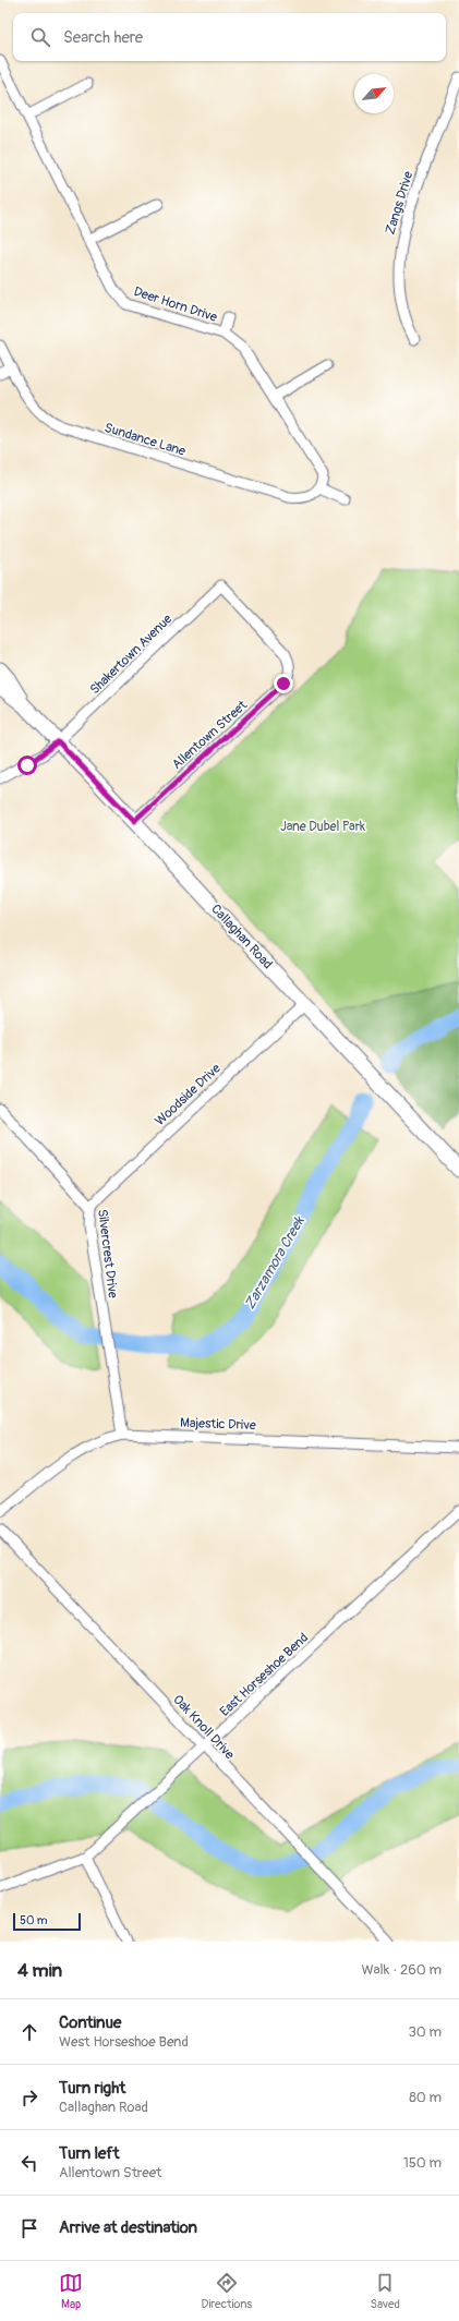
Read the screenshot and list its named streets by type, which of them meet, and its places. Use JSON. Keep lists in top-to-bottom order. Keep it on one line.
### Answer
{"streets":{"main road":["Callaghan Road"],"street":["Zangs Drive","Deer Horn Drive","Sundance Lane","Shakertown Avenue","Allentown Street","Woodside Drive","Silvercrest Drive","Majestic Drive","East Horseshoe Bend","Oak Knoll Drive"]},"crossings":[["Deer Horn Drive","Sundance Lane"],["Shakertown Avenue","Allentown Street"],["Shakertown Avenue","Callaghan Road"],["Allentown Street","Callaghan Road"],["Callaghan Road","Woodside Drive"],["Woodside Drive","Silvercrest Drive"],["Silvercrest Drive","Majestic Drive"],["East Horseshoe Bend","Oak Knoll Drive"]],"water":["Zarzamora Creek"],"parks":["Jane Dubel Park"],"scale_bar":"50 m","north":"top right","page":{"search":"Search here","scale":"50 m","heading":["4 min","Walk · 260 m"],"list":[["Continue","West Horseshoe Bend","30 m"],["Turn right","Callaghan Road","80 m"],["Turn left","Allentown Street","150 m"],"Arrive at destination"],"nav":["Map","Directions","Saved"]}}
